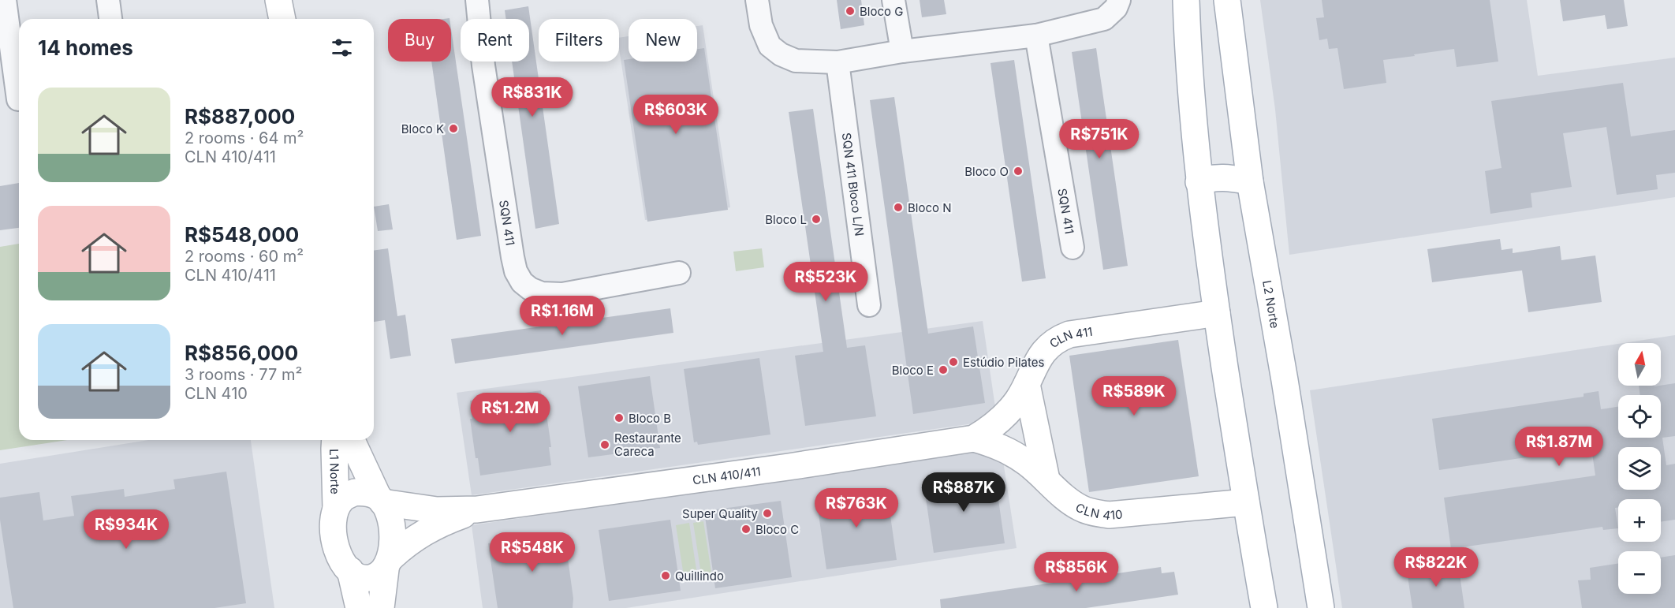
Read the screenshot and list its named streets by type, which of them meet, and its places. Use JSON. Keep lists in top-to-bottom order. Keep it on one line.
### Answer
{"streets":{"street":["SQN 411 Bloco L/N","SQN 411","L2 Norte","CLN 411","L1 Norte","CLN 410/411","CLN 410"]},"crossings":[["CLN 411","CLN 410/411"],["CLN 411","CLN 410"],["L1 Norte","CLN 410/411"],["CLN 410/411","CLN 410"]],"places":["Bloco G","Bloco K","Bloco O","Bloco N","Bloco L","Estúdio Pilates","Bloco E","Bloco B","Restaurante Careca","Super Quality","Bloco C","Quillindo"],"north":"top","page":{"chip":["Buy","Rent","Filters","New"],"heading":"14 homes","list":[{"name":"R$887,000","note":"2 rooms · 64 m² · CLN 410/411"},{"name":"R$548,000","note":"2 rooms · 60 m² · CLN 410/411"},{"name":"R$856,000","note":"3 rooms · 77 m² · CLN 410"}],"price":["R$831K","R$603K","R$751K","R$523K","R$1.16M","R$589K","R$1.2M","R$1.87M","R$887K","R$763K","R$934K","R$548K","R$822K","R$856K"],"map_buttons":["+","−"]}}
